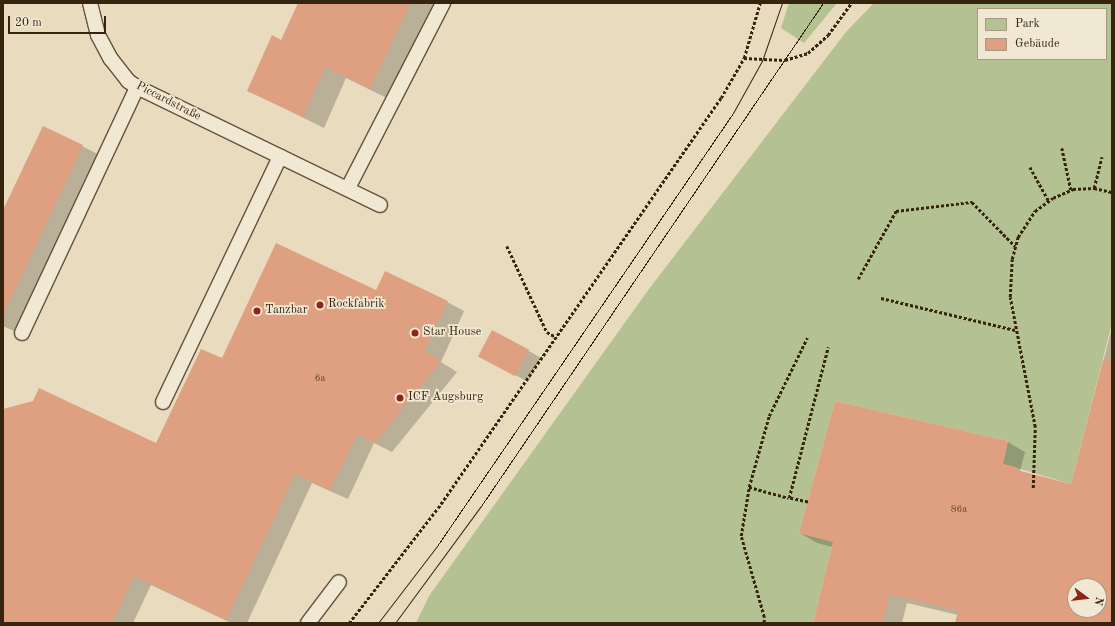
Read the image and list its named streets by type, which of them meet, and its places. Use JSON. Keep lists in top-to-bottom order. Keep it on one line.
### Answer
{"streets":{"lane":["Piccardstraße"]},"places":["Rockfabrik","Tanzbar","Star House","ICF Augsburg"],"house_numbers":["6a","86a"],"legend":["Park","Gebäude"],"scale_bar":"20 m","north":"right"}
